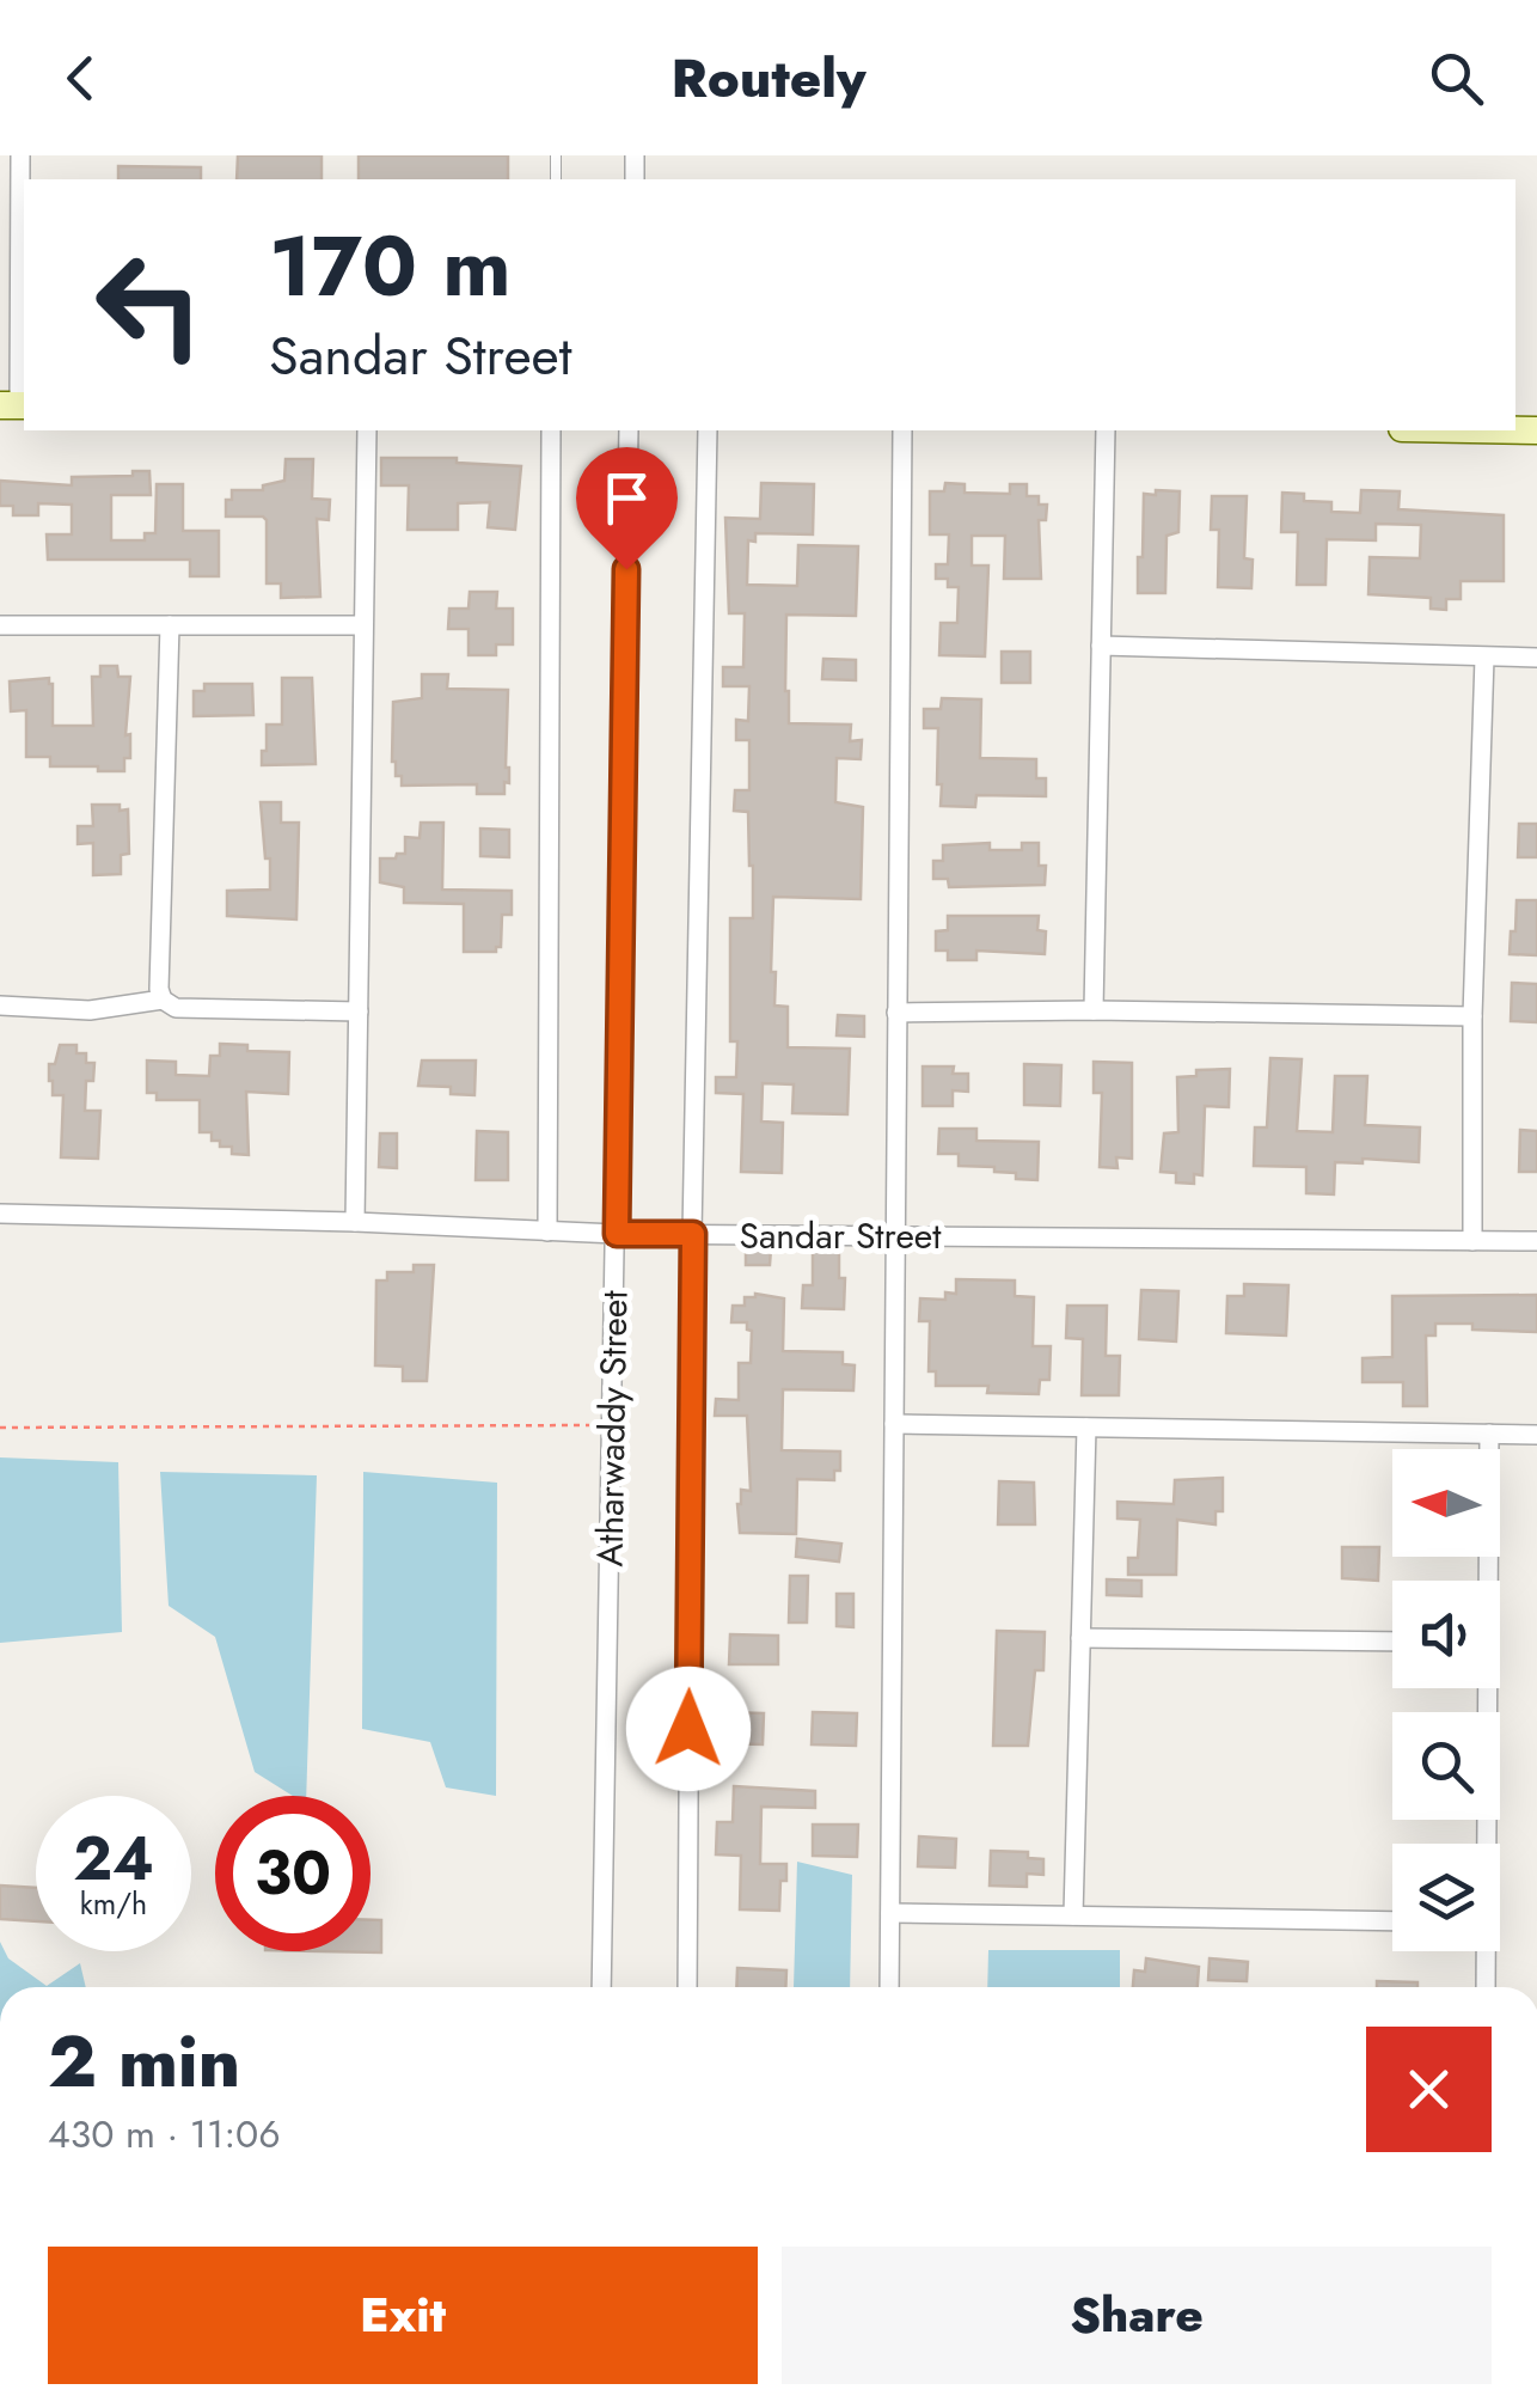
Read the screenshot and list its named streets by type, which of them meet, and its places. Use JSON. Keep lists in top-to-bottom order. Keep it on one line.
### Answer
{"streets":{"street":["Sandar Street","Atharwaddy Street"]},"crossings":[["Sandar Street","Atharwaddy Street"]],"north":"left","page":{"header":"Routely","turn":["170 m","Sandar Street"],"speed":"24 km/h","limit":"30","heading":["2 min","430 m · 11:06"],"buttons":["Exit","Share"]}}
